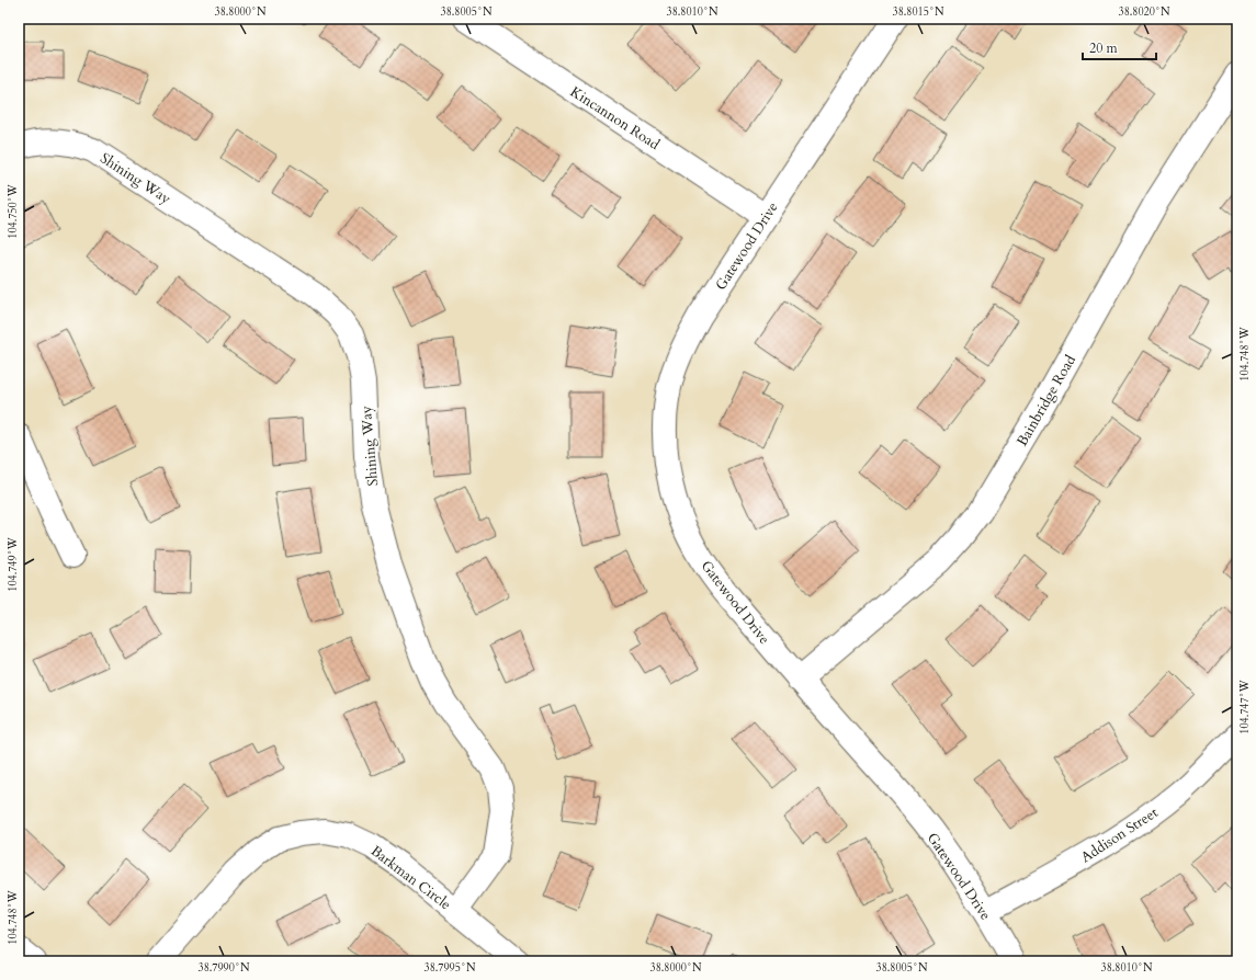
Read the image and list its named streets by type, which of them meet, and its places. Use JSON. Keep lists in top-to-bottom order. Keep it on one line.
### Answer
{"streets":{"street":["Kincannon Road","Shining Way","Gatewood Drive","Bainbridge Road","Addison Street","Barkman Circle"]},"crossings":[["Kincannon Road","Gatewood Drive"],["Shining Way","Barkman Circle"],["Gatewood Drive","Bainbridge Road"],["Gatewood Drive","Addison Street"]],"scale_bar":"20 m","coordinates":["38.8000°N","38.8005°N","38.8010°N","38.8015°N","38.8020°N","104.750°W","104.748°W","104.749°W","104.747°W","38.7990°N","38.7995°N"]}
